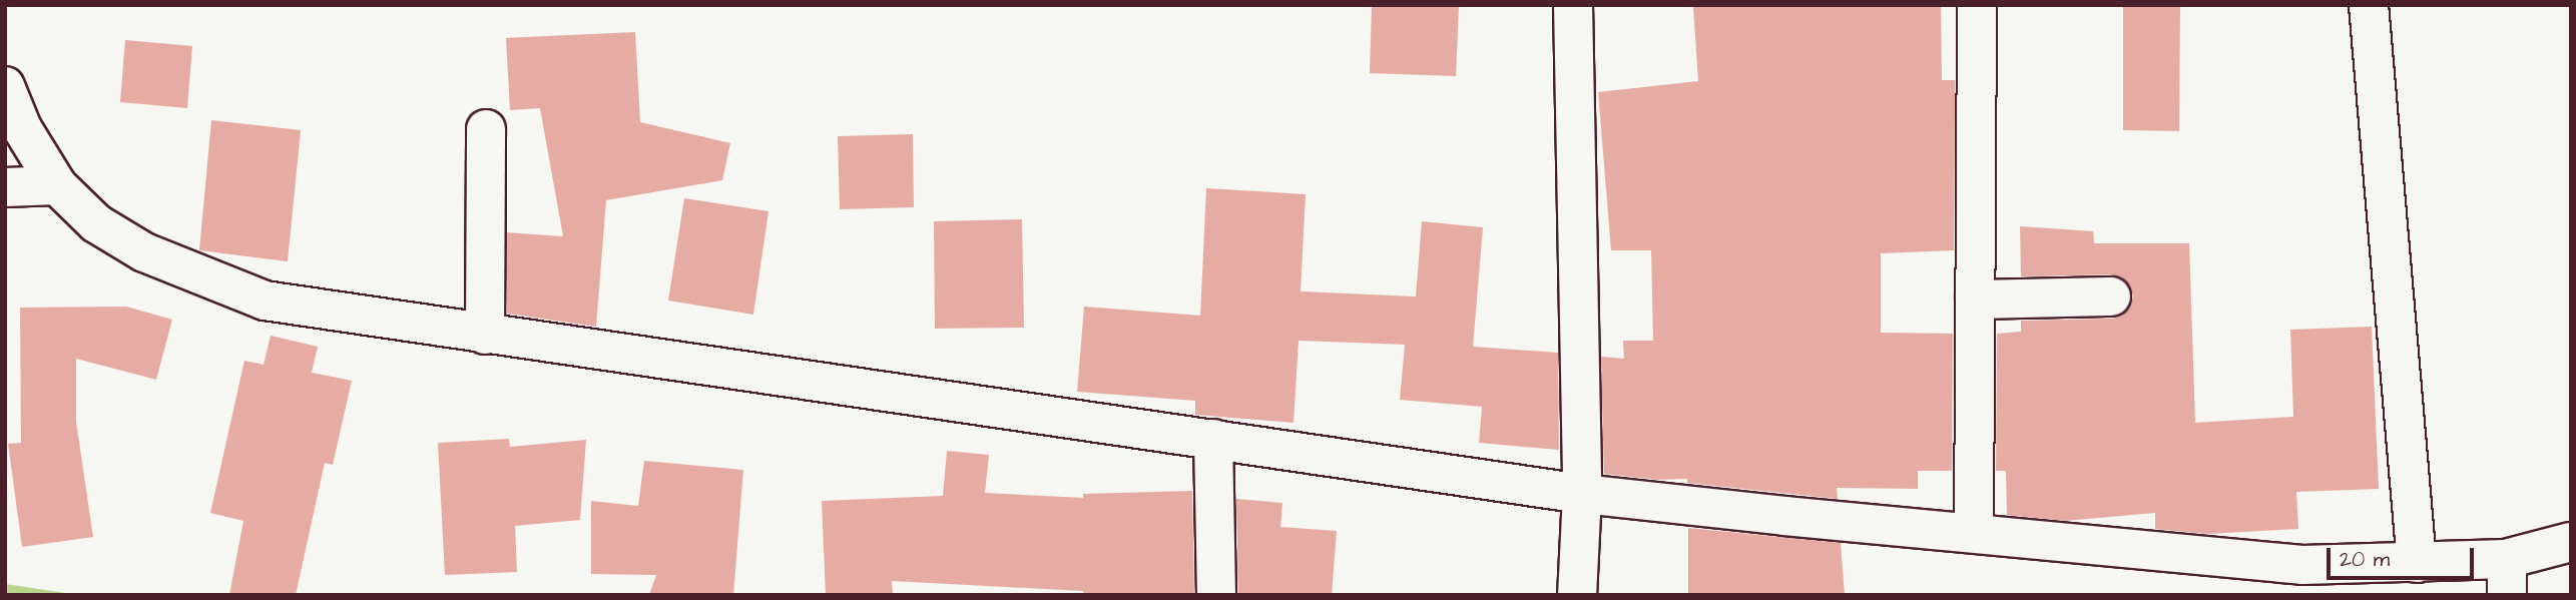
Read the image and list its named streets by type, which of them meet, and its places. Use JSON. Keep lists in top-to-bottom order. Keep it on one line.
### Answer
{"scale_bar":"20 m"}
